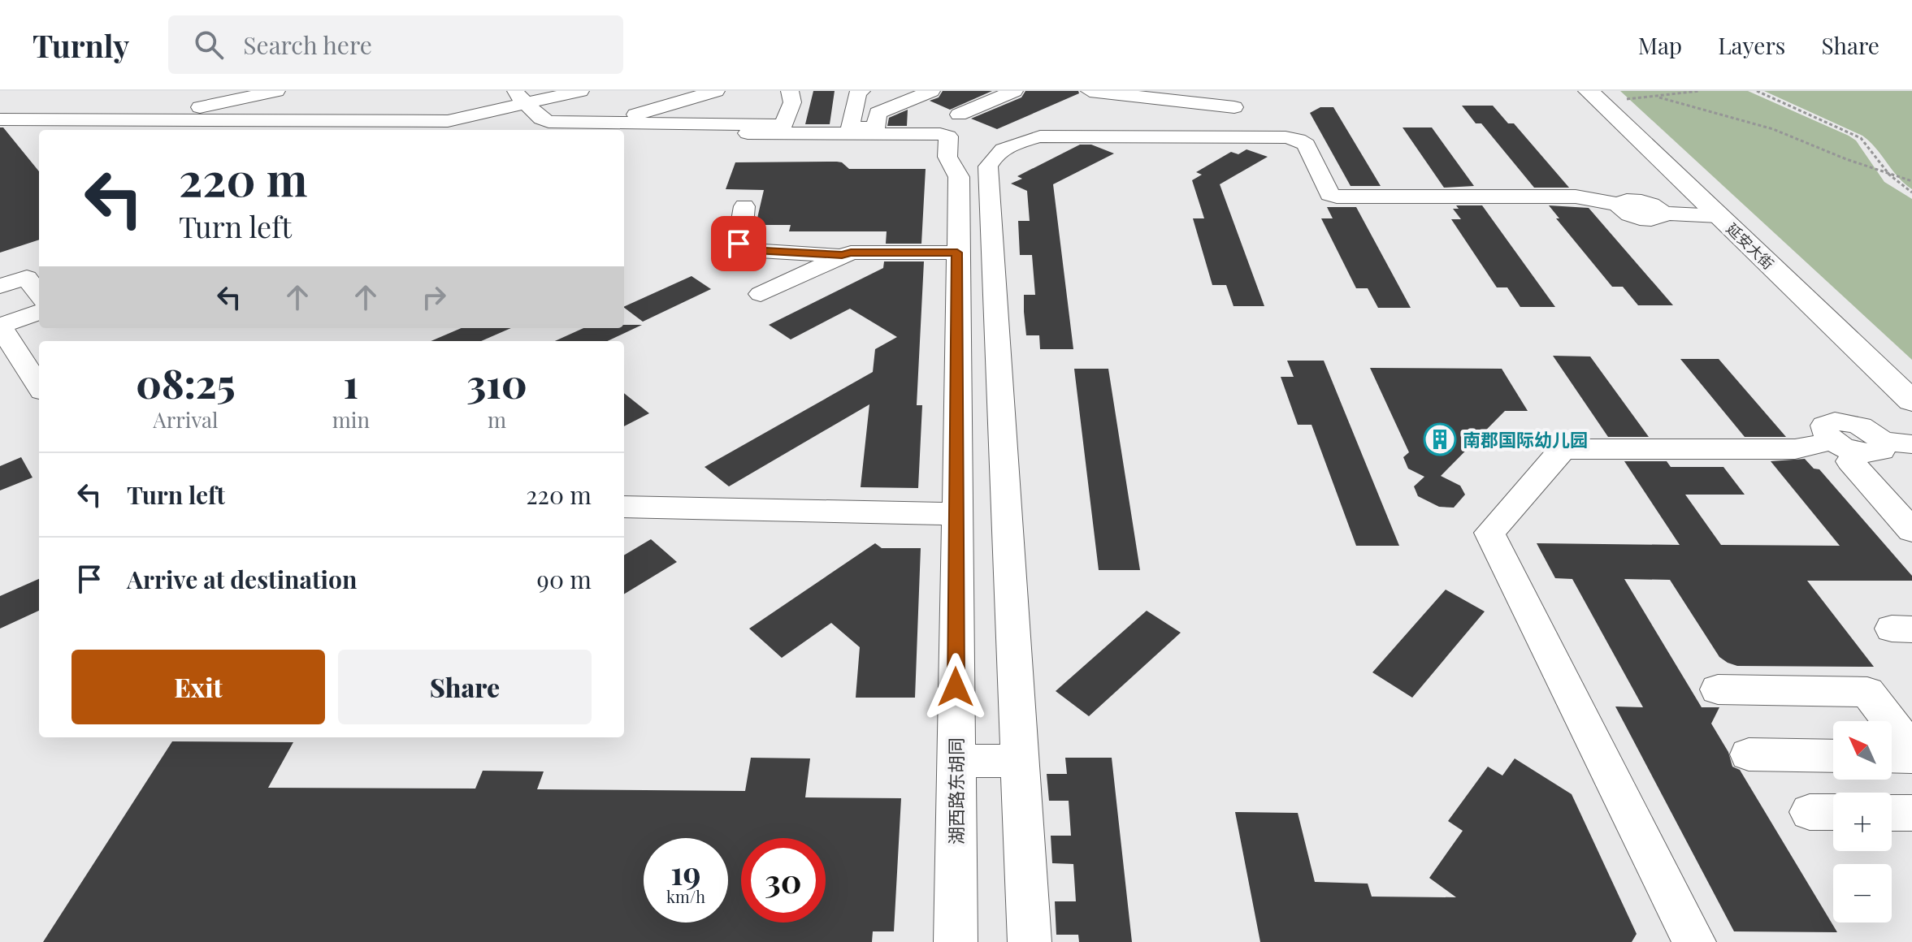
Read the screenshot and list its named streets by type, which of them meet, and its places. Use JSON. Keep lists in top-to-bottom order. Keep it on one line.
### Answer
{"streets":{"main road":["延安大街"],"street":["湖西路东胡同"]},"places":{"building":["南郡国际幼儿园"]},"north":"top left","page":{"header":"Turnly","search":"Search here","nav":["Map","Layers","Share"],"turn":["220 m","Turn left"],"eta":["08:25","Arrival","1","min","310","m"],"list":[{"name":"Turn left","value":"220 m"},{"name":"Arrive at destination","value":"90 m"}],"buttons":["Exit","Share"],"map_buttons":["+","−"],"speed":"19 km/h","limit":"30"}}
